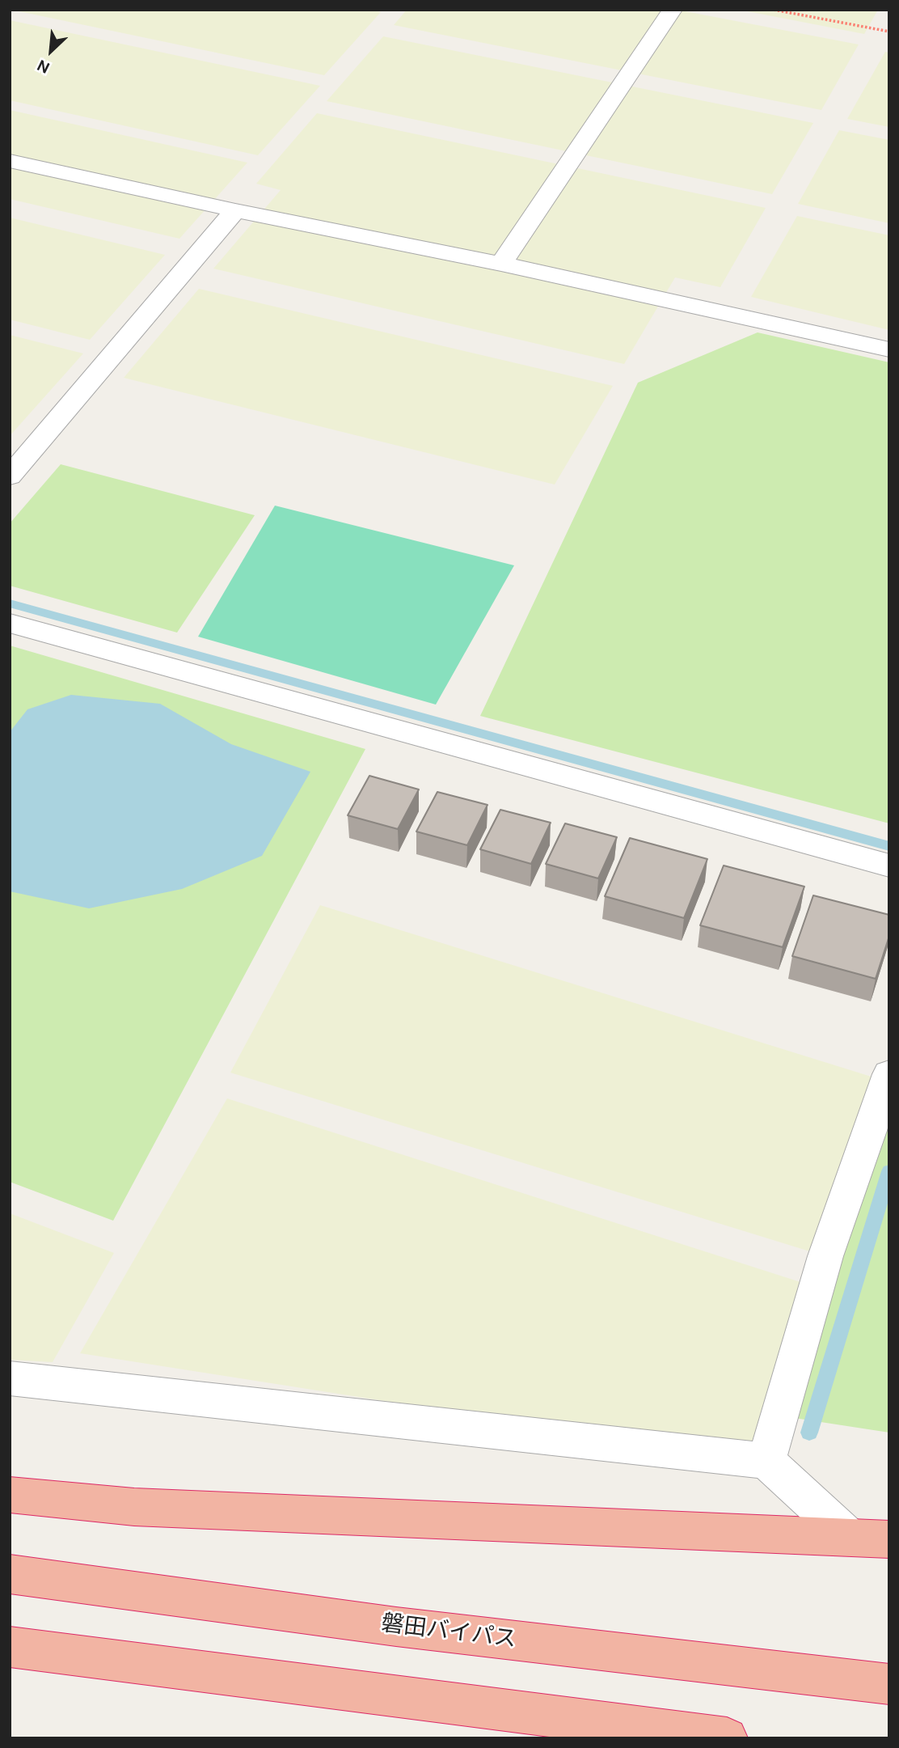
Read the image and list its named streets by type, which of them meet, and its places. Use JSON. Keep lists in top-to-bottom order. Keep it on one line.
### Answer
{"streets":{"highway":["磐田バイパス"]},"north":"bottom left"}
